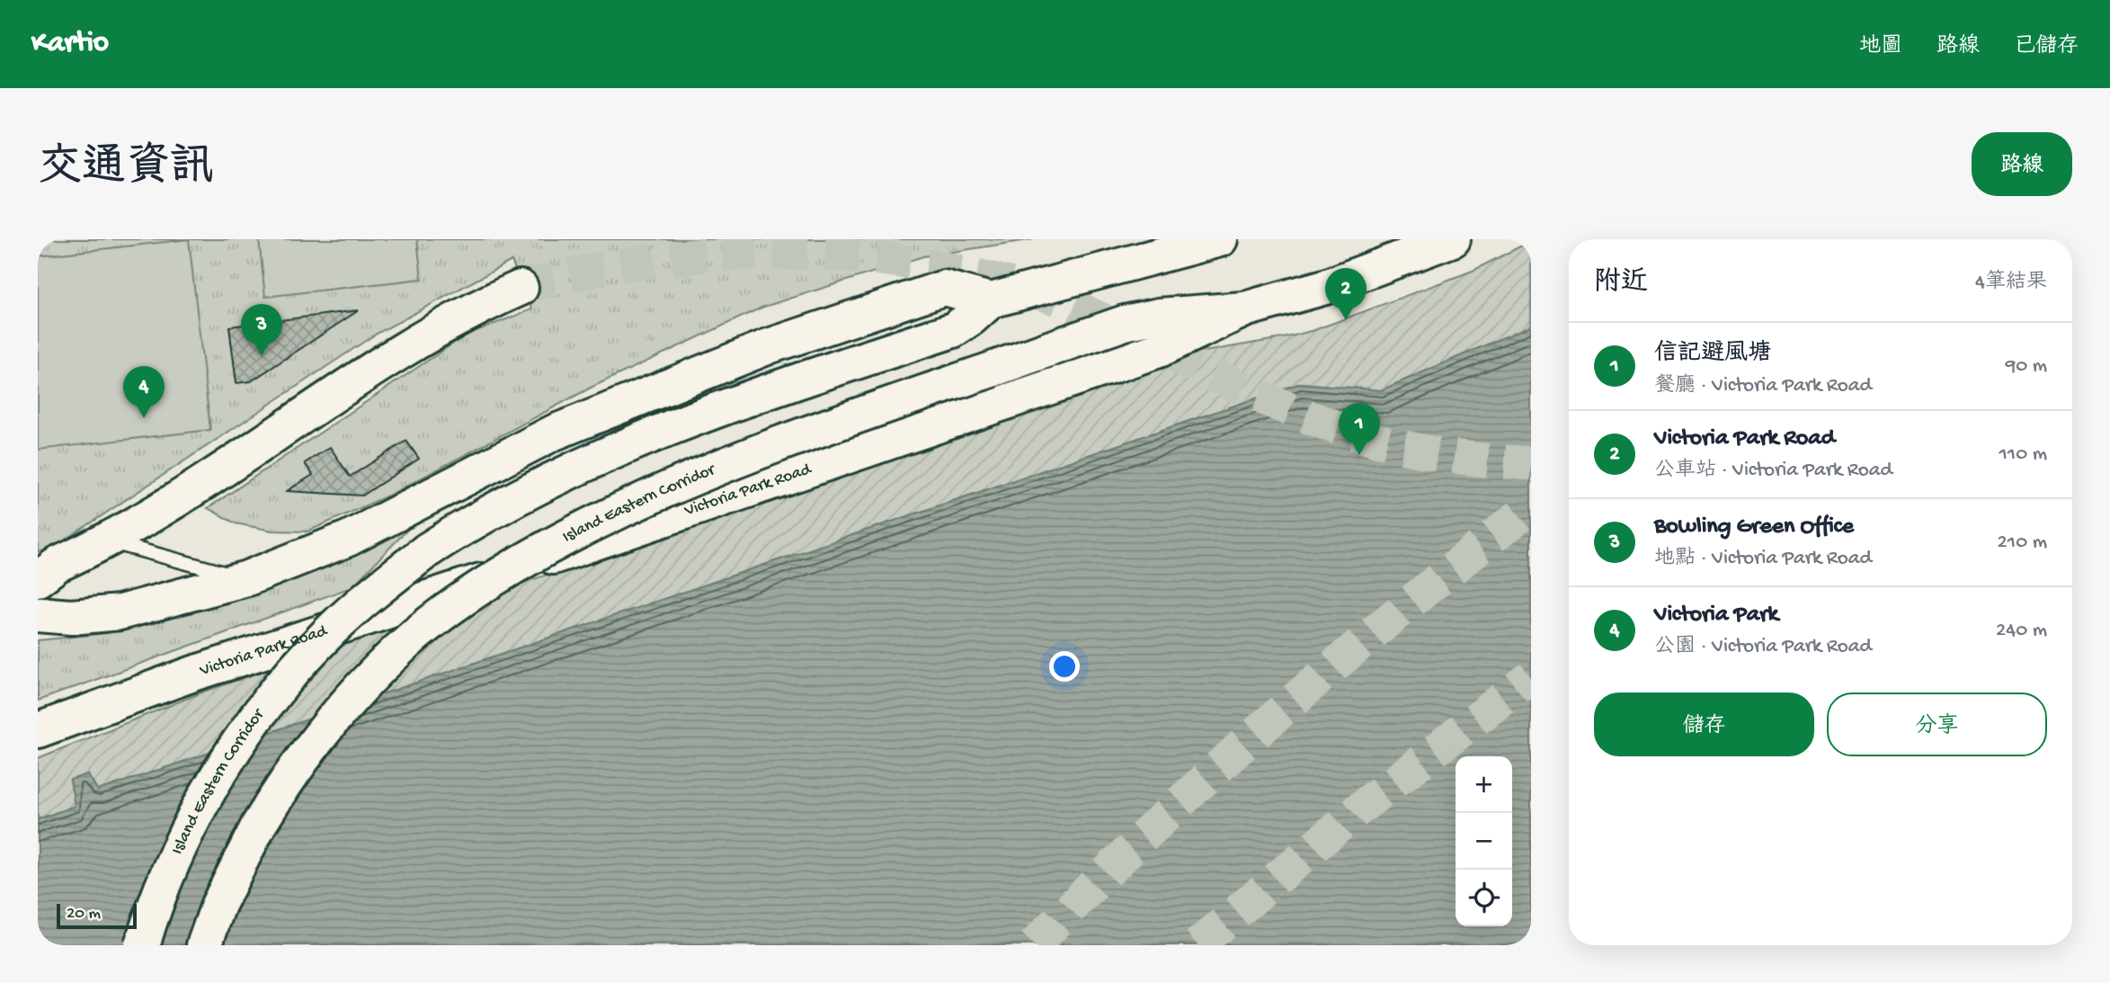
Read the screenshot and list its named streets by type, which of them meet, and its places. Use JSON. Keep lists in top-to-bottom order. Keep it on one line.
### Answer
{"streets":{"main road":["Victoria Park Road","Island Eastern Corridor"]},"crossings":[["Victoria Park Road","Island Eastern Corridor"]],"scale_bar":"20 m","page":{"header":"Kartio","nav":["地圖","路線","已儲存"],"title":"交通資訊","buttons":["路線",["儲存","分享"]],"heading":["附近","4筆結果"],"pins":["2","3","4","1"],"list":[{"mark":"1","name":"信記避風塘","note":"餐廳 · Victoria Park Road","value":"90 m"},{"mark":"2","name":"Victoria Park Road","note":"公車站 · Victoria Park Road","value":"110 m"},{"mark":"3","name":"Bowling Green Office","note":"地點 · Victoria Park Road","value":"210 m"},{"mark":"4","name":"Victoria Park","note":"公園 · Victoria Park Road","value":"240 m"}],"map_buttons":["+","−"],"scale":"20 m"}}
